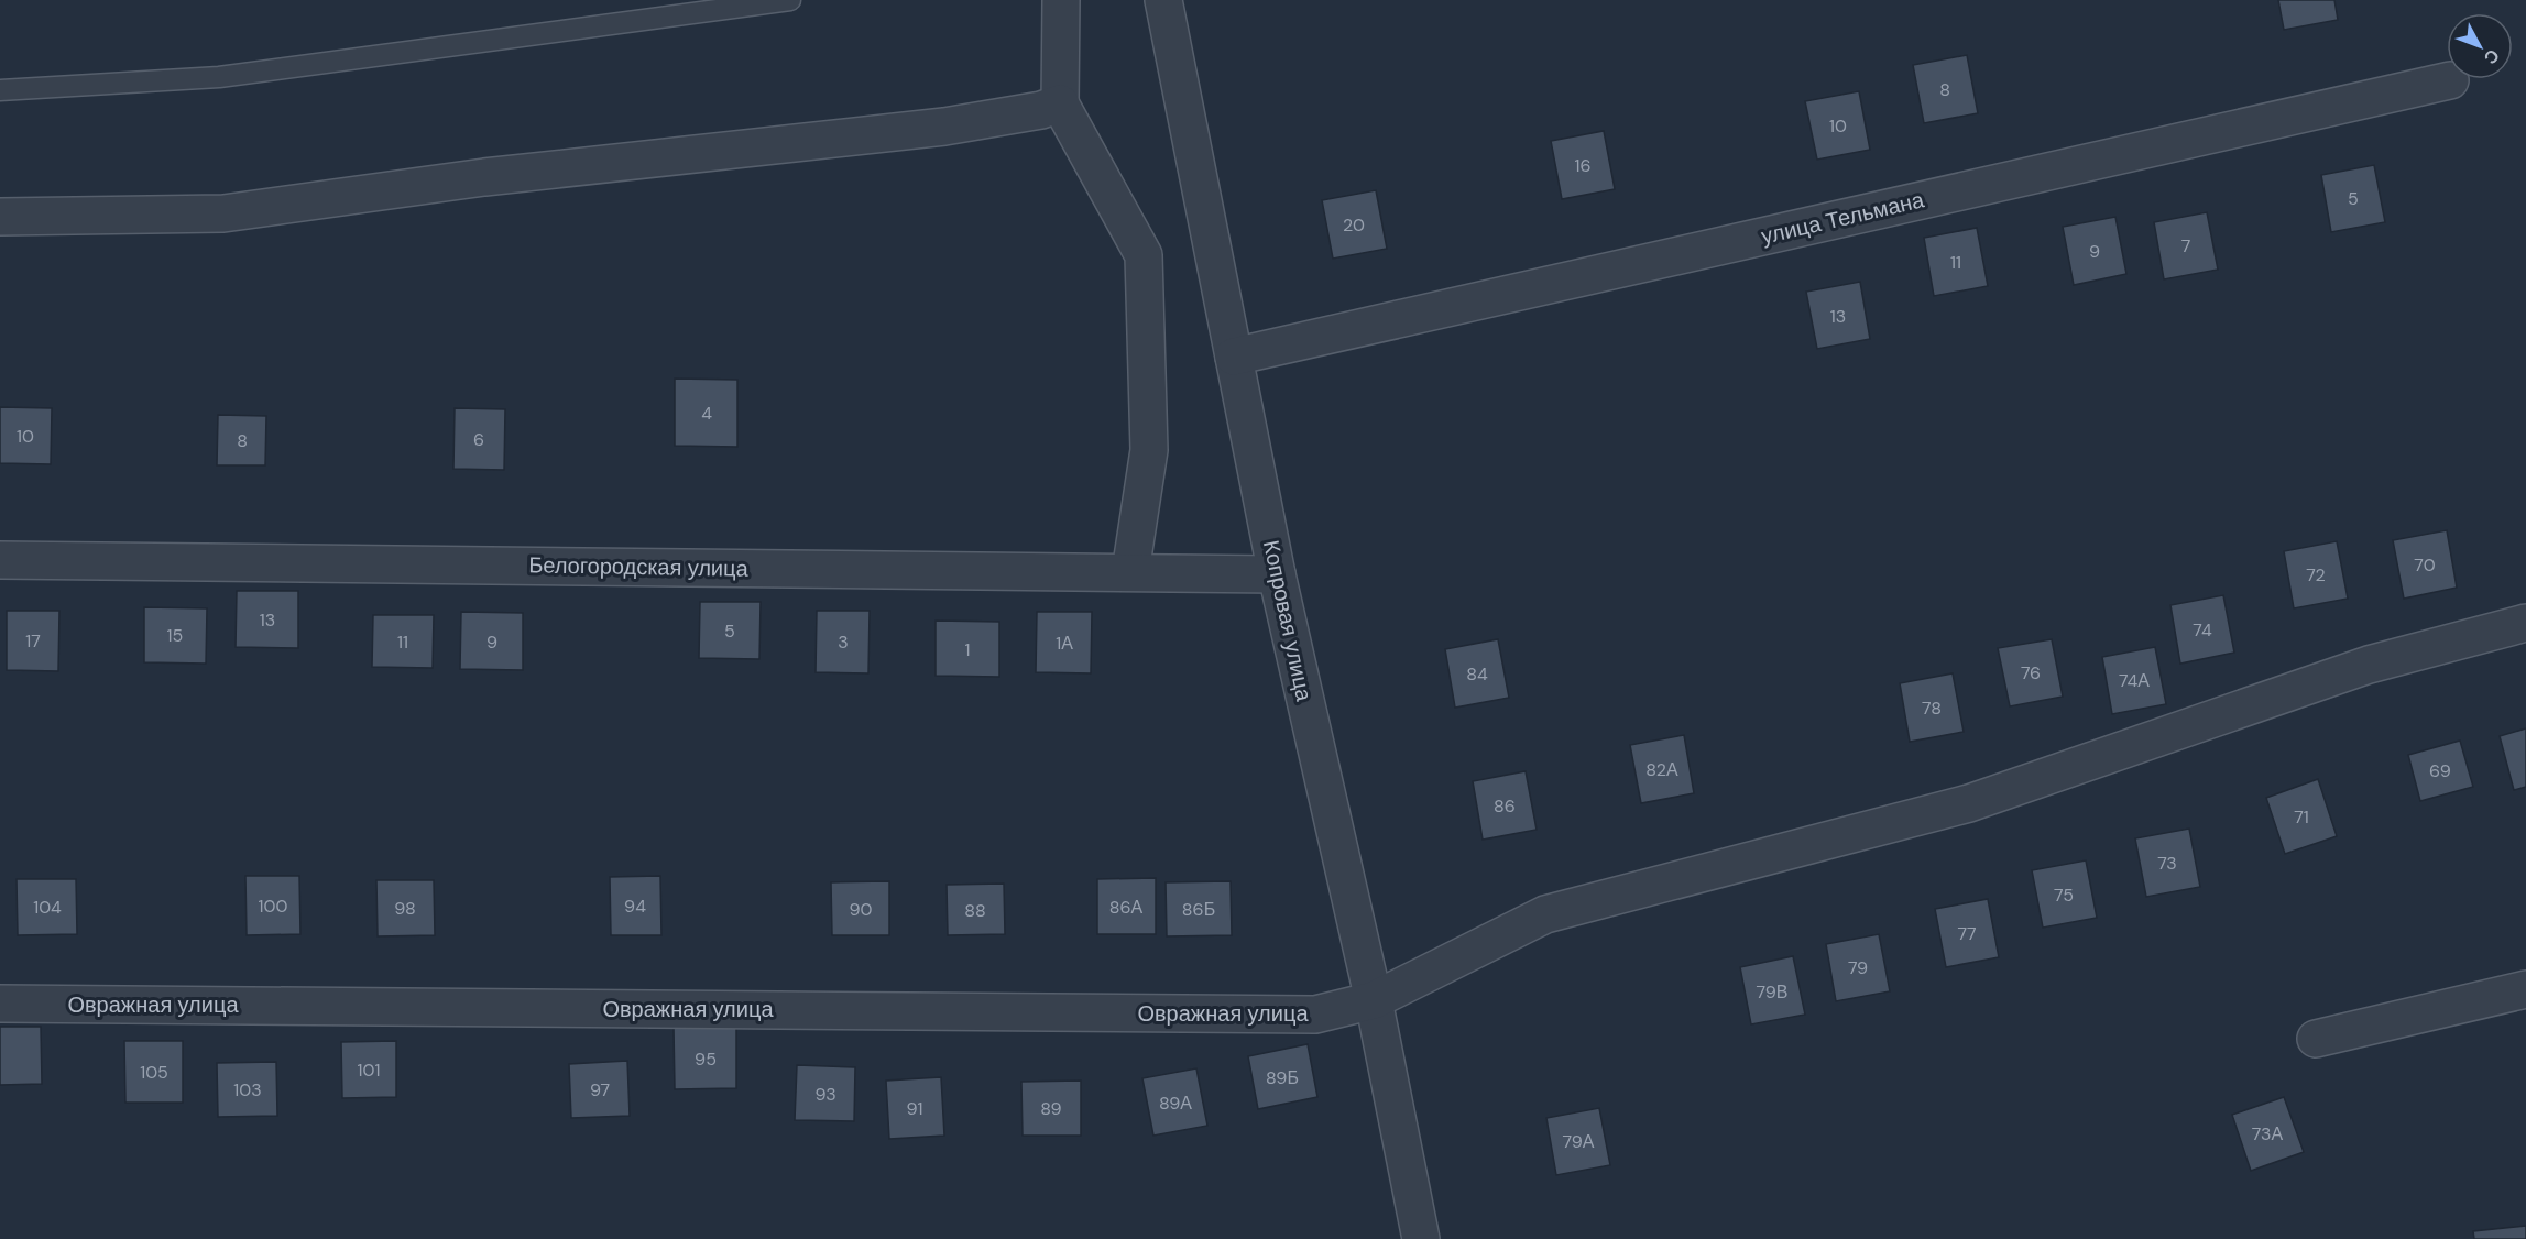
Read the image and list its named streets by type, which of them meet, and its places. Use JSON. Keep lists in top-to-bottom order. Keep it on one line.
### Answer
{"streets":{"street":["улица Тельмана","Белогородская улица","Копровая улица","Овражная улица"]},"crossings":[["улица Тельмана","Копровая улица"],["Белогородская улица","Копровая улица"],["Копровая улица","Овражная улица"]],"house_numbers":["8","10","16","5","20","7","9","11","13","4","10","6","8","70","72","13","74","5","15","17","11","9","3","1А","1","76","84","74А","78","82А","69","86","71","73","75","100","94","104","86А","98","90","86Б","88","77","79","79В","95","101","105","89Б","103","97","93","89А","91","89","73А","79А"],"north":"bottom right"}
